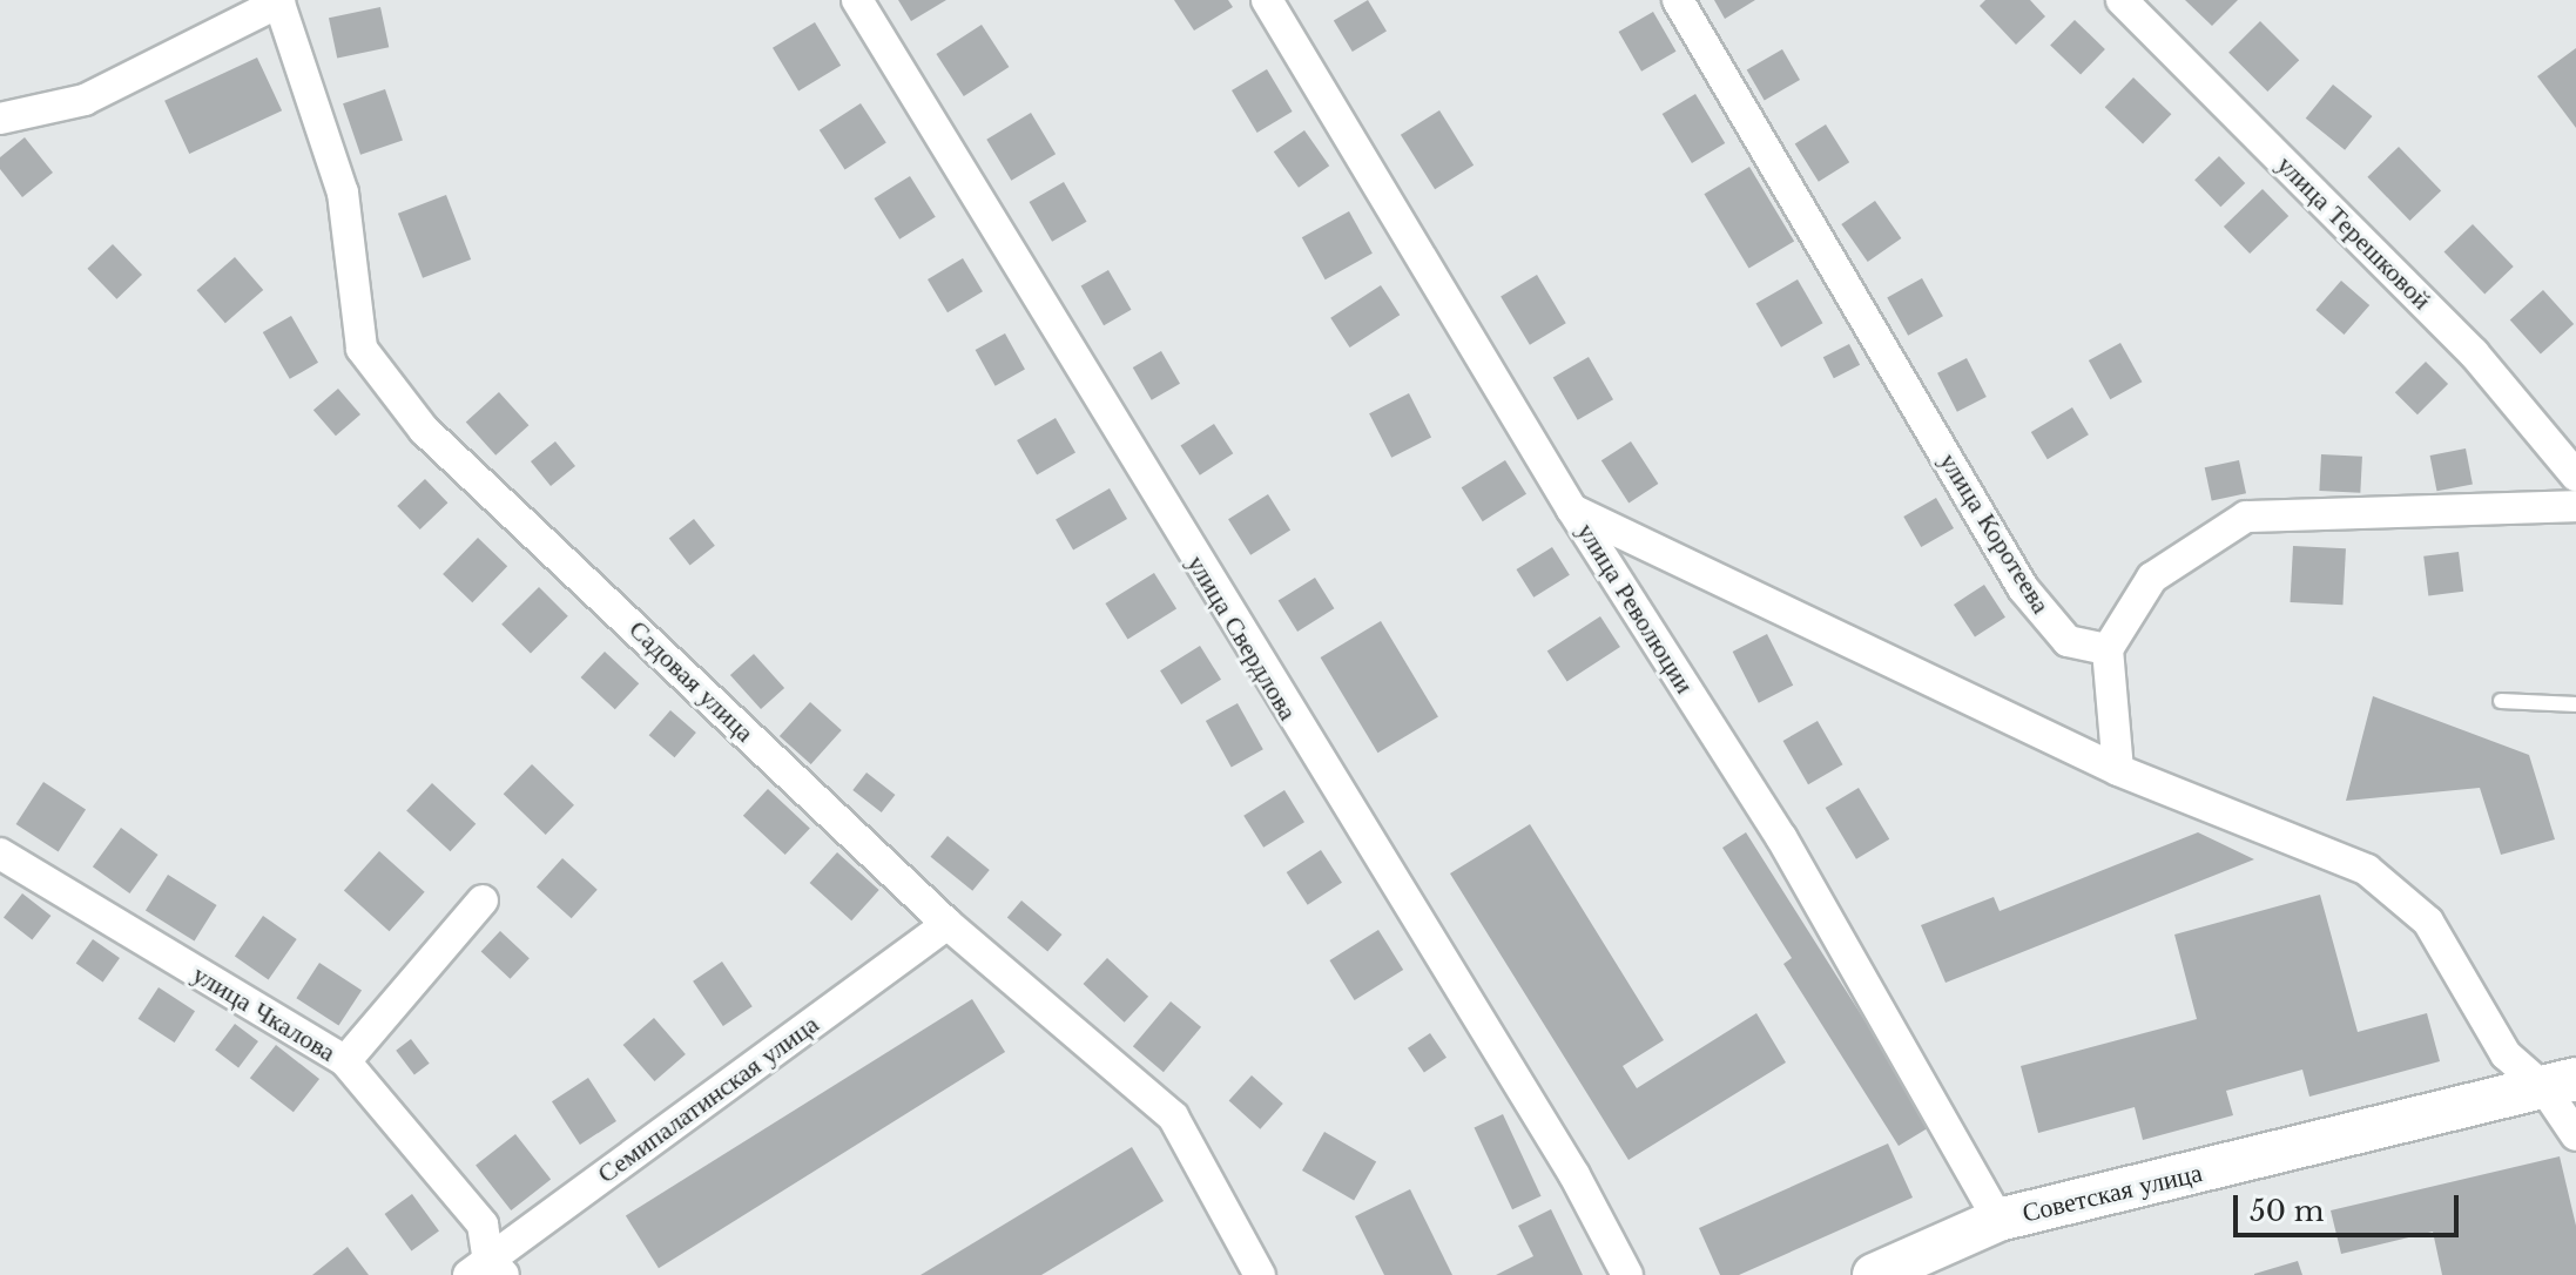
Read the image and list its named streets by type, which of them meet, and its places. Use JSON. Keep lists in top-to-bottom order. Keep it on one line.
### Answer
{"streets":{"main road":["Советская улица"],"street":["улица Терешковой","улица Коротеева","улица Революции","улица Свердлова","Садовая улица","улица Чкалова","Семипалатинская улица"]},"crossings":[["улица Революции","Советская улица"],["Садовая улица","Семипалатинская улица"],["улица Чкалова","Семипалатинская улица"]],"scale_bar":"50 m"}
